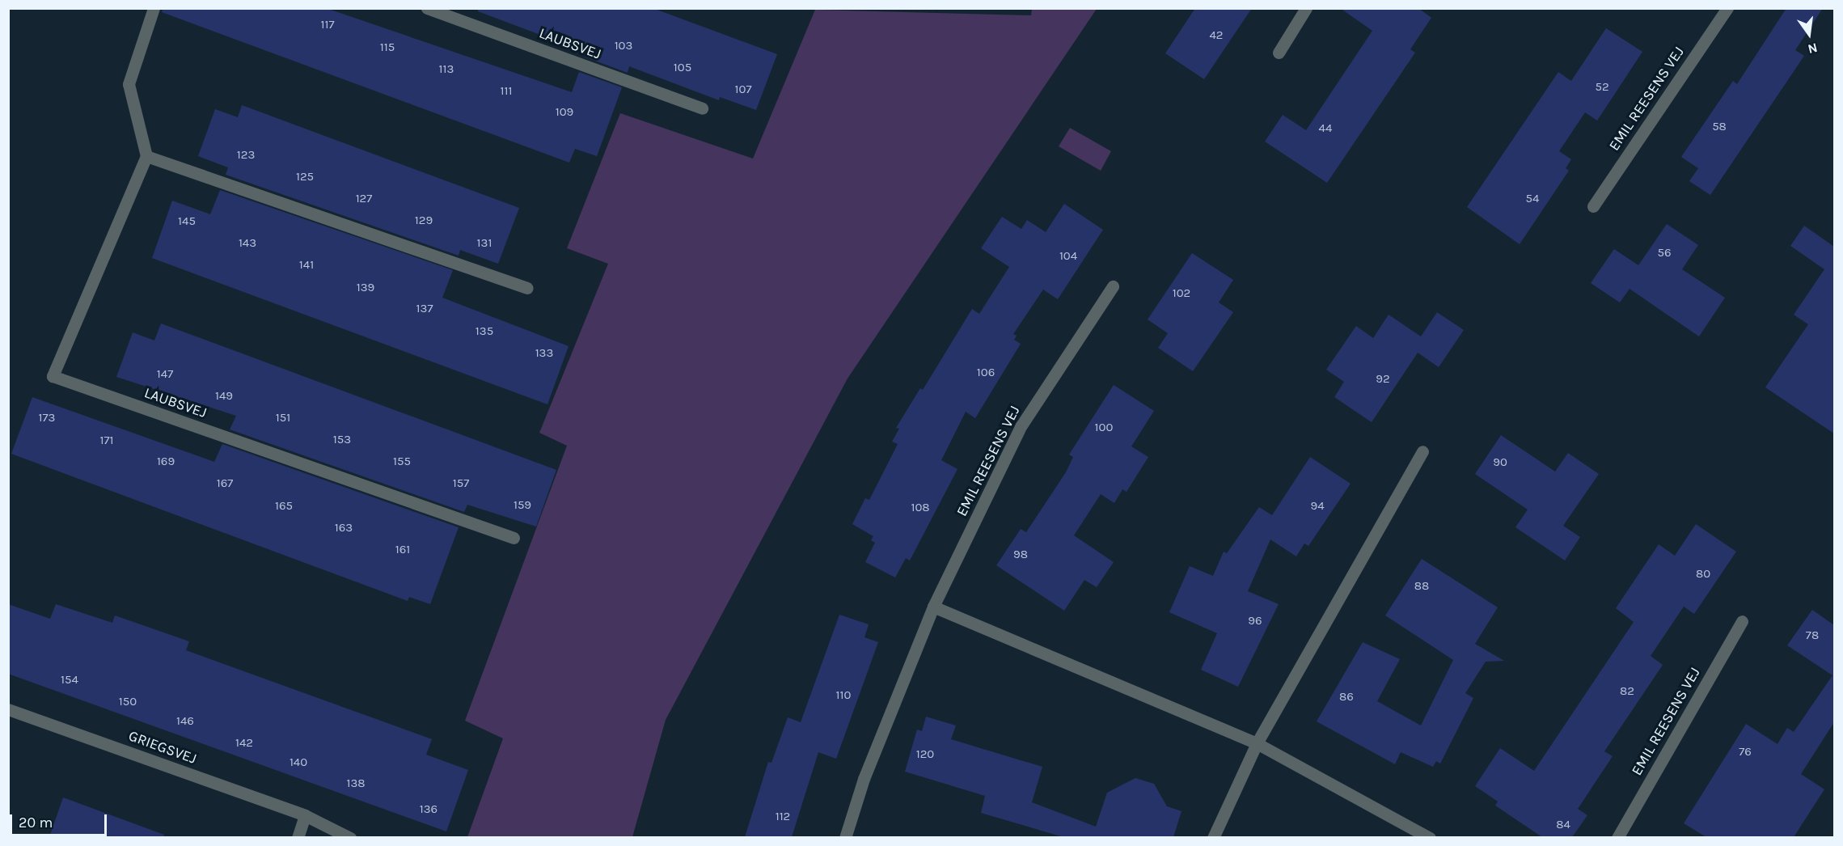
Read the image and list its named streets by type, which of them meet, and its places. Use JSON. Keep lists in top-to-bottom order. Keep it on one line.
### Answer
{"streets":{"street":["LAUBSVEJ","EMIL REESENS VEJ","GRIEGSVEJ"]},"house_numbers":["117","42","103","115","105","113","52","107","111","109","58","44","123","125","127","54","129","145","143","131","56","104","141","139","102","137","135","133","106","147","92","149","173","151","100","153","171","169","155","90","167","157","159","165","94","108","163","161","98","80","88","96","78","154","82","110","86","150","146","142","76","120","140","138","136","112","84"],"scale_bar":"20 m","north":"bottom"}
